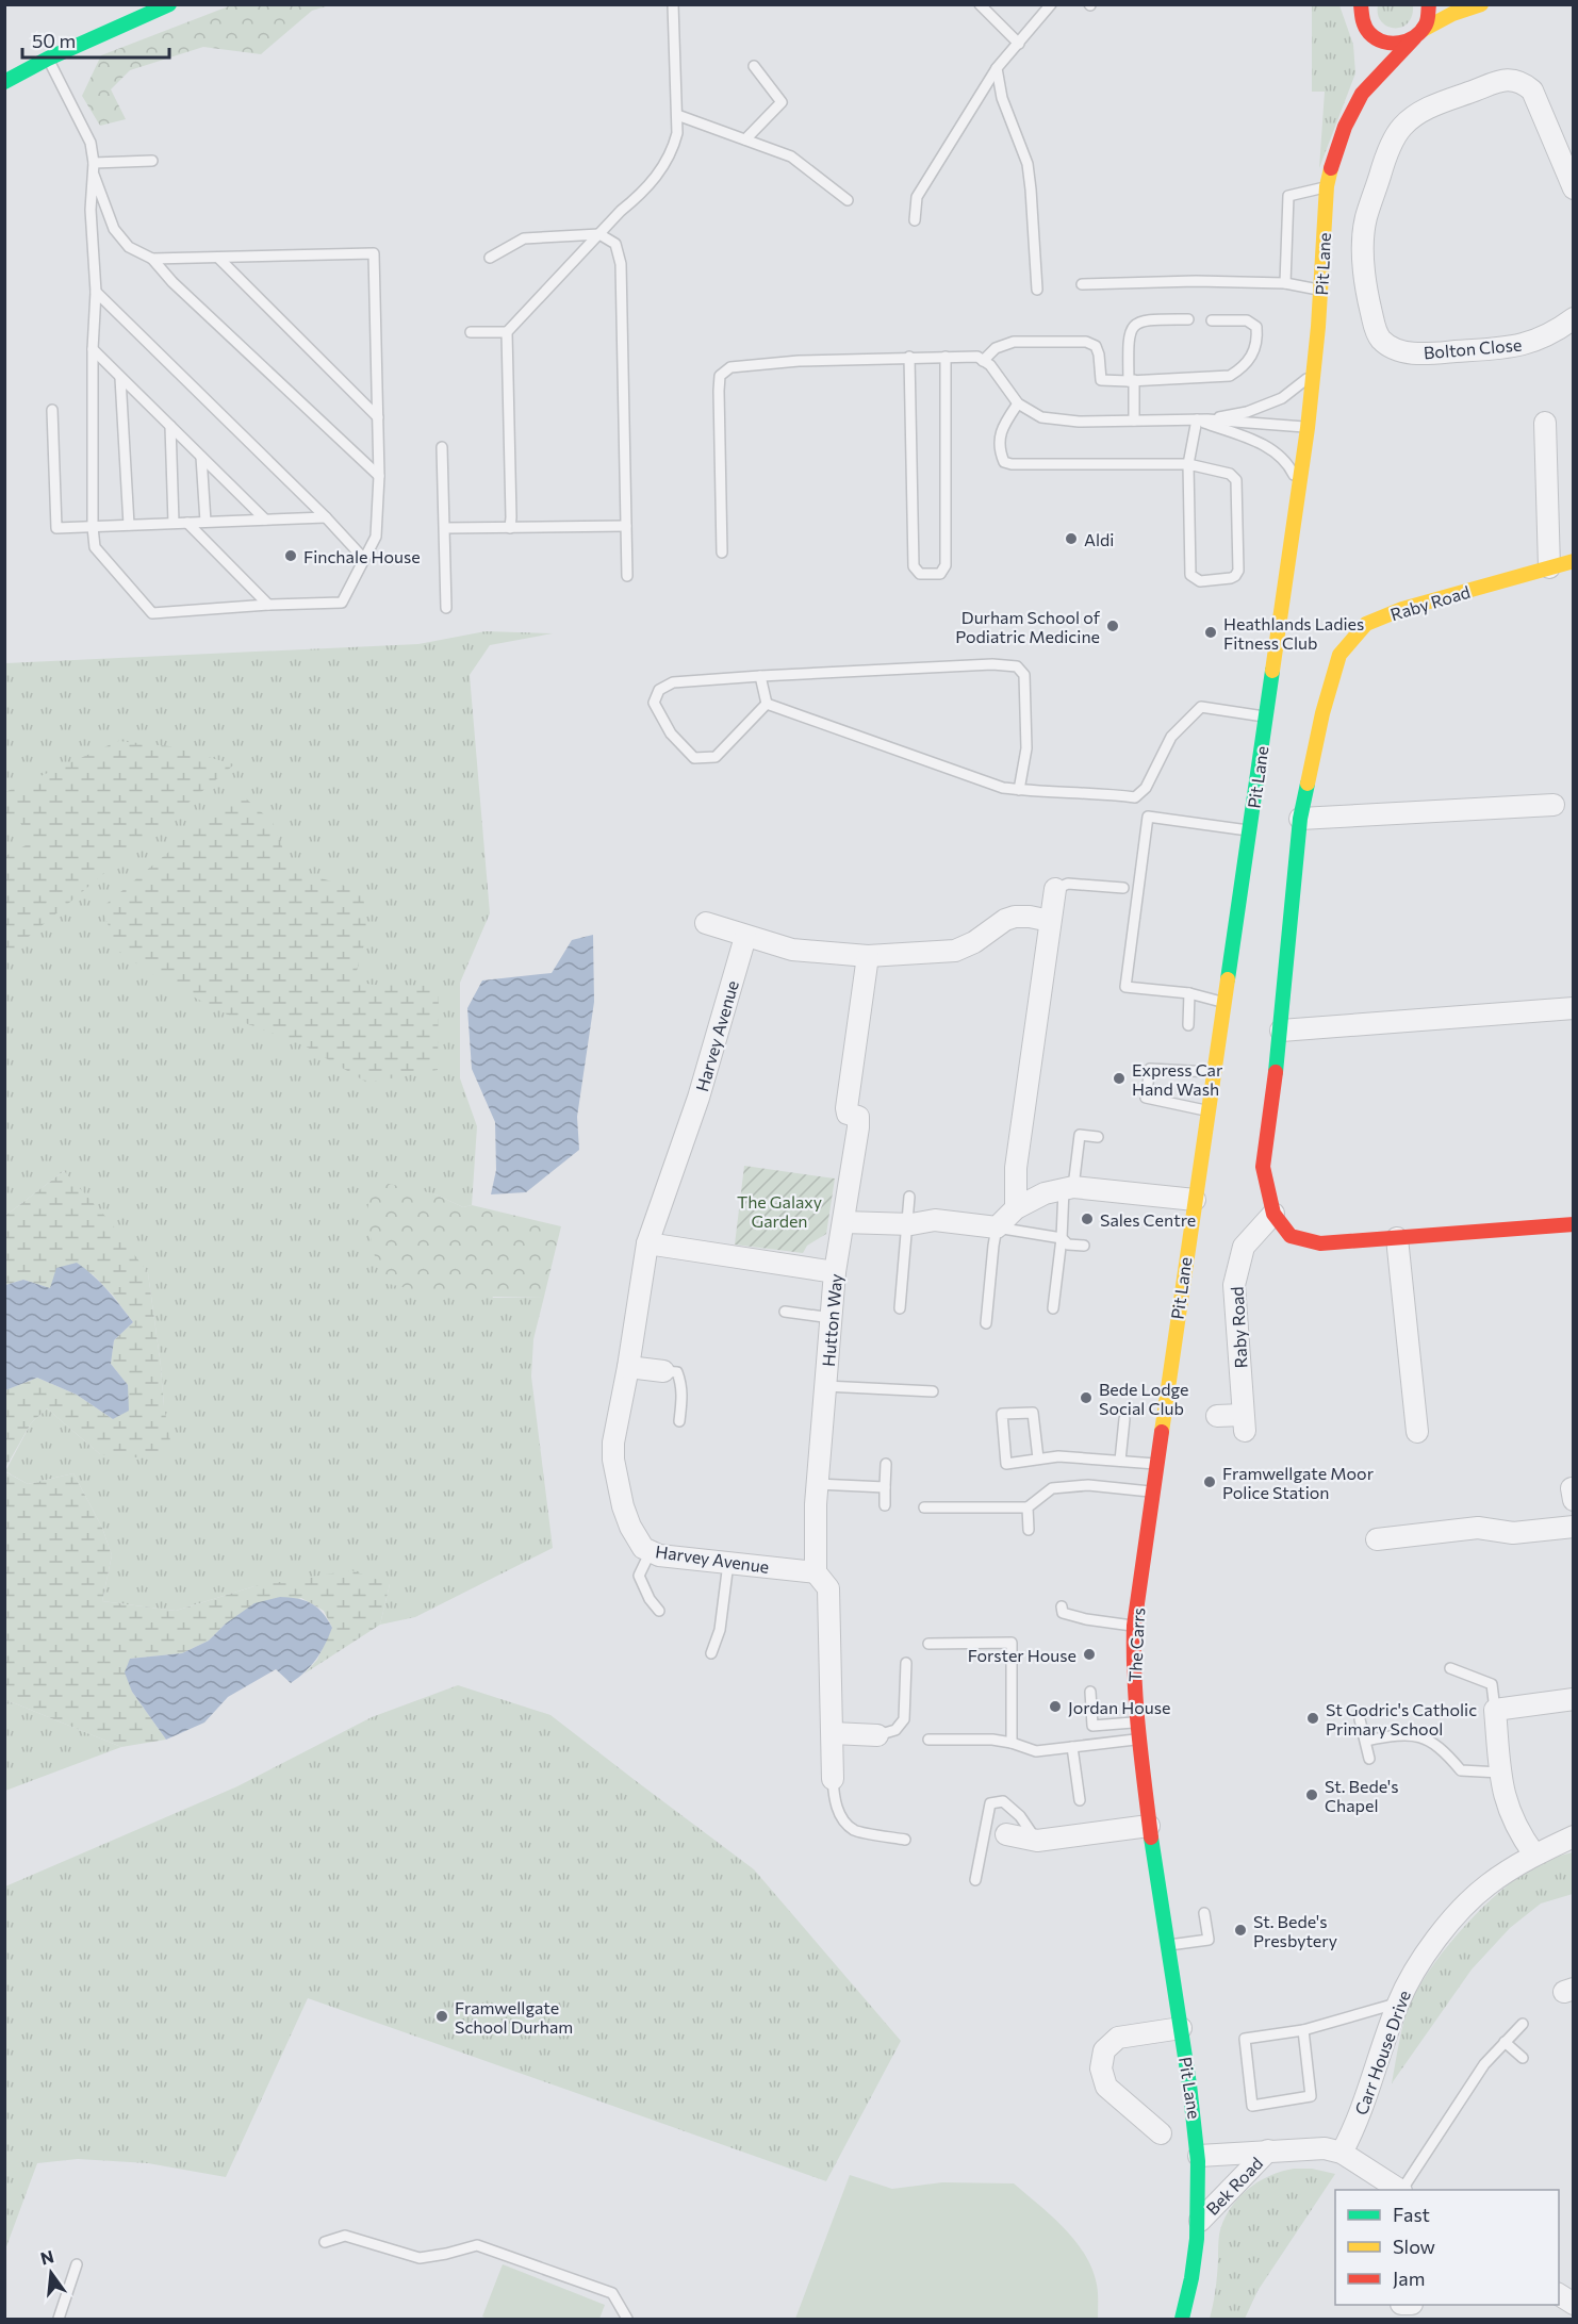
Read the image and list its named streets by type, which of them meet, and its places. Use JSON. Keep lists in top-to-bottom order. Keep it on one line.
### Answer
{"streets":{"street":["Pit Lane","Bolton Close","Raby Road","Harvey Avenue","Hutton Way","The Carrs","Carr House Drive","Bek Road"]},"crossings":[["Pit Lane","The Carrs"],["Pit Lane","Bek Road"],["Harvey Avenue","Hutton Way"],["Carr House Drive","Bek Road"]],"parks":["The Galaxy Garden"],"places":["Aldi","Finchale House","Durham School of Podiatric Medicine","Heathlands Ladies Fitness Club","Express Car Hand Wash","Sales Centre","Bede Lodge Social Club","Framwellgate Moor Police Station","Forster House","Jordan House","St Godric's Catholic Primary School","St. Bede's Chapel","St. Bede's Presbytery","Framwellgate School Durham"],"legend":["Fast","Slow","Jam"],"scale_bar":"50 m","north":"top"}
